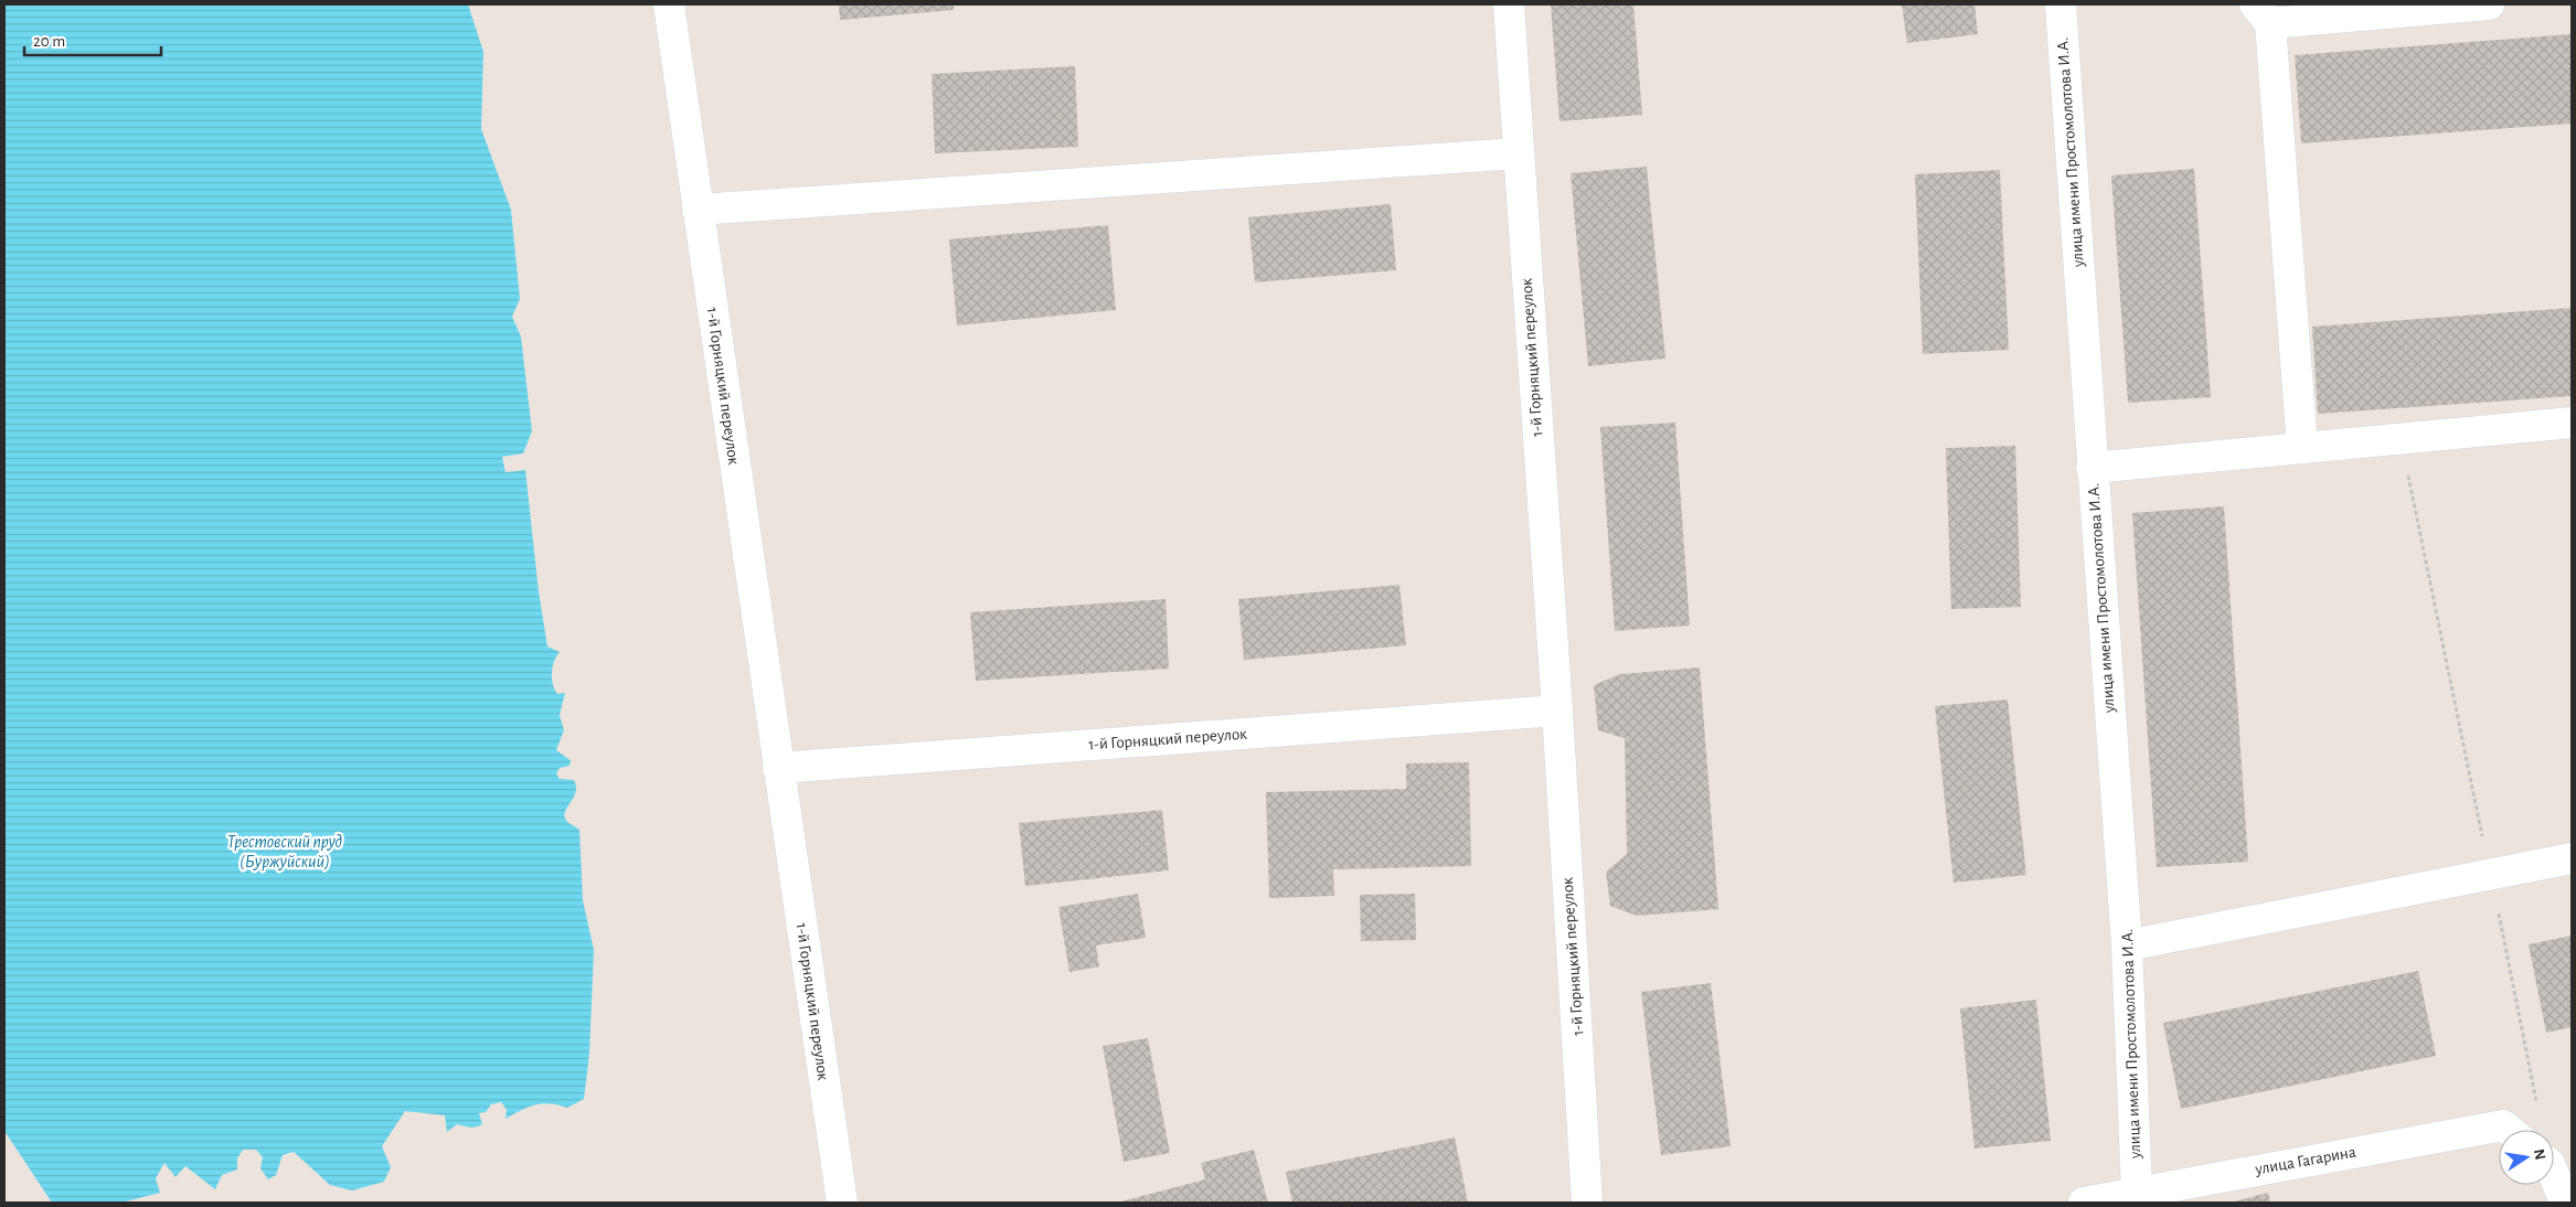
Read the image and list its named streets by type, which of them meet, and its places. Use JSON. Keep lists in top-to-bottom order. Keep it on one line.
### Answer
{"streets":{"street":["улица имени Простомолотова И.А.","1-й Горняцкий переулок","улица Гагарина"]},"crossings":[["улица имени Простомолотова И.А.","улица Гагарина"]],"water":["Трестовский пруд (Буржуйский)"],"scale_bar":"20 m","north":"right"}
